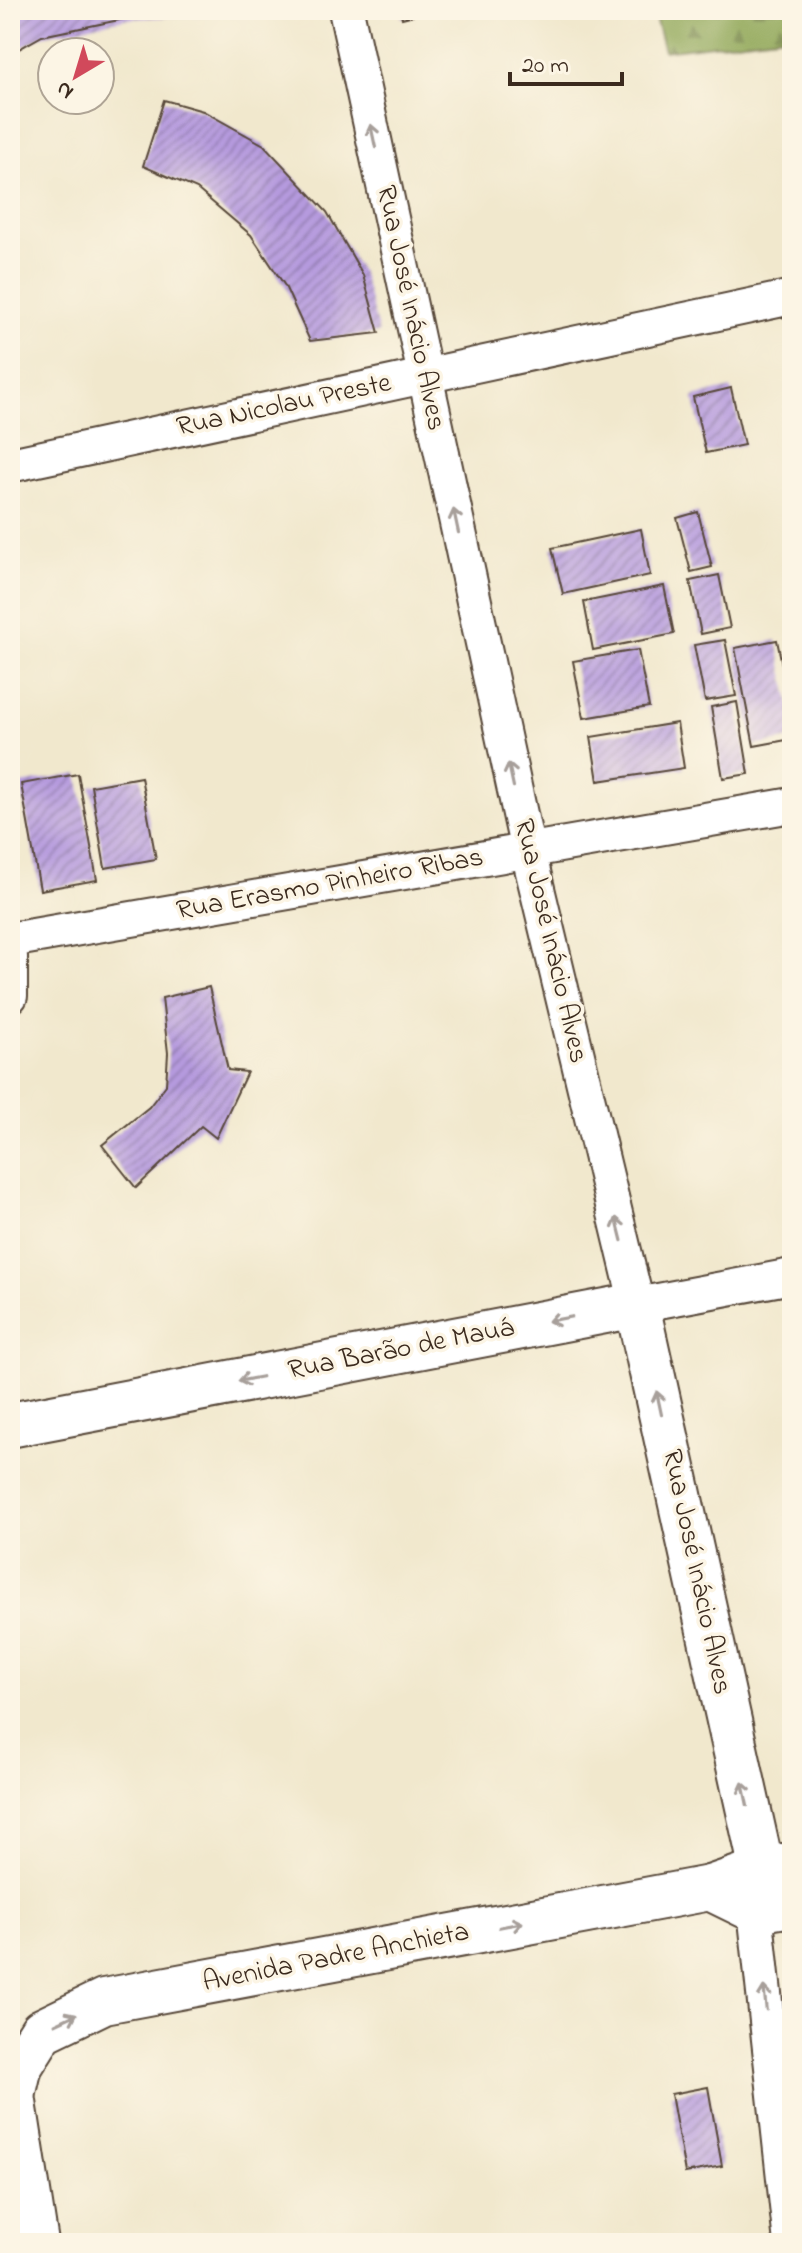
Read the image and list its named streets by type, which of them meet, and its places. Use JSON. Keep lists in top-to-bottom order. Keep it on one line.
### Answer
{"streets":{"main road":["Rua José Inácio Alves","Rua Barão de Mauá","Avenida Padre Anchieta"],"street":["Rua Nicolau Preste","Rua Erasmo Pinheiro Ribas"]},"crossings":[["Rua José Inácio Alves","Rua Nicolau Preste"],["Rua José Inácio Alves","Rua Erasmo Pinheiro Ribas"],["Rua José Inácio Alves","Rua Barão de Mauá"],["Rua José Inácio Alves","Avenida Padre Anchieta"]],"one_way":["Rua José Inácio Alves","Rua Barão de Mauá","Avenida Padre Anchieta"],"scale_bar":"20 m","north":"bottom left"}
